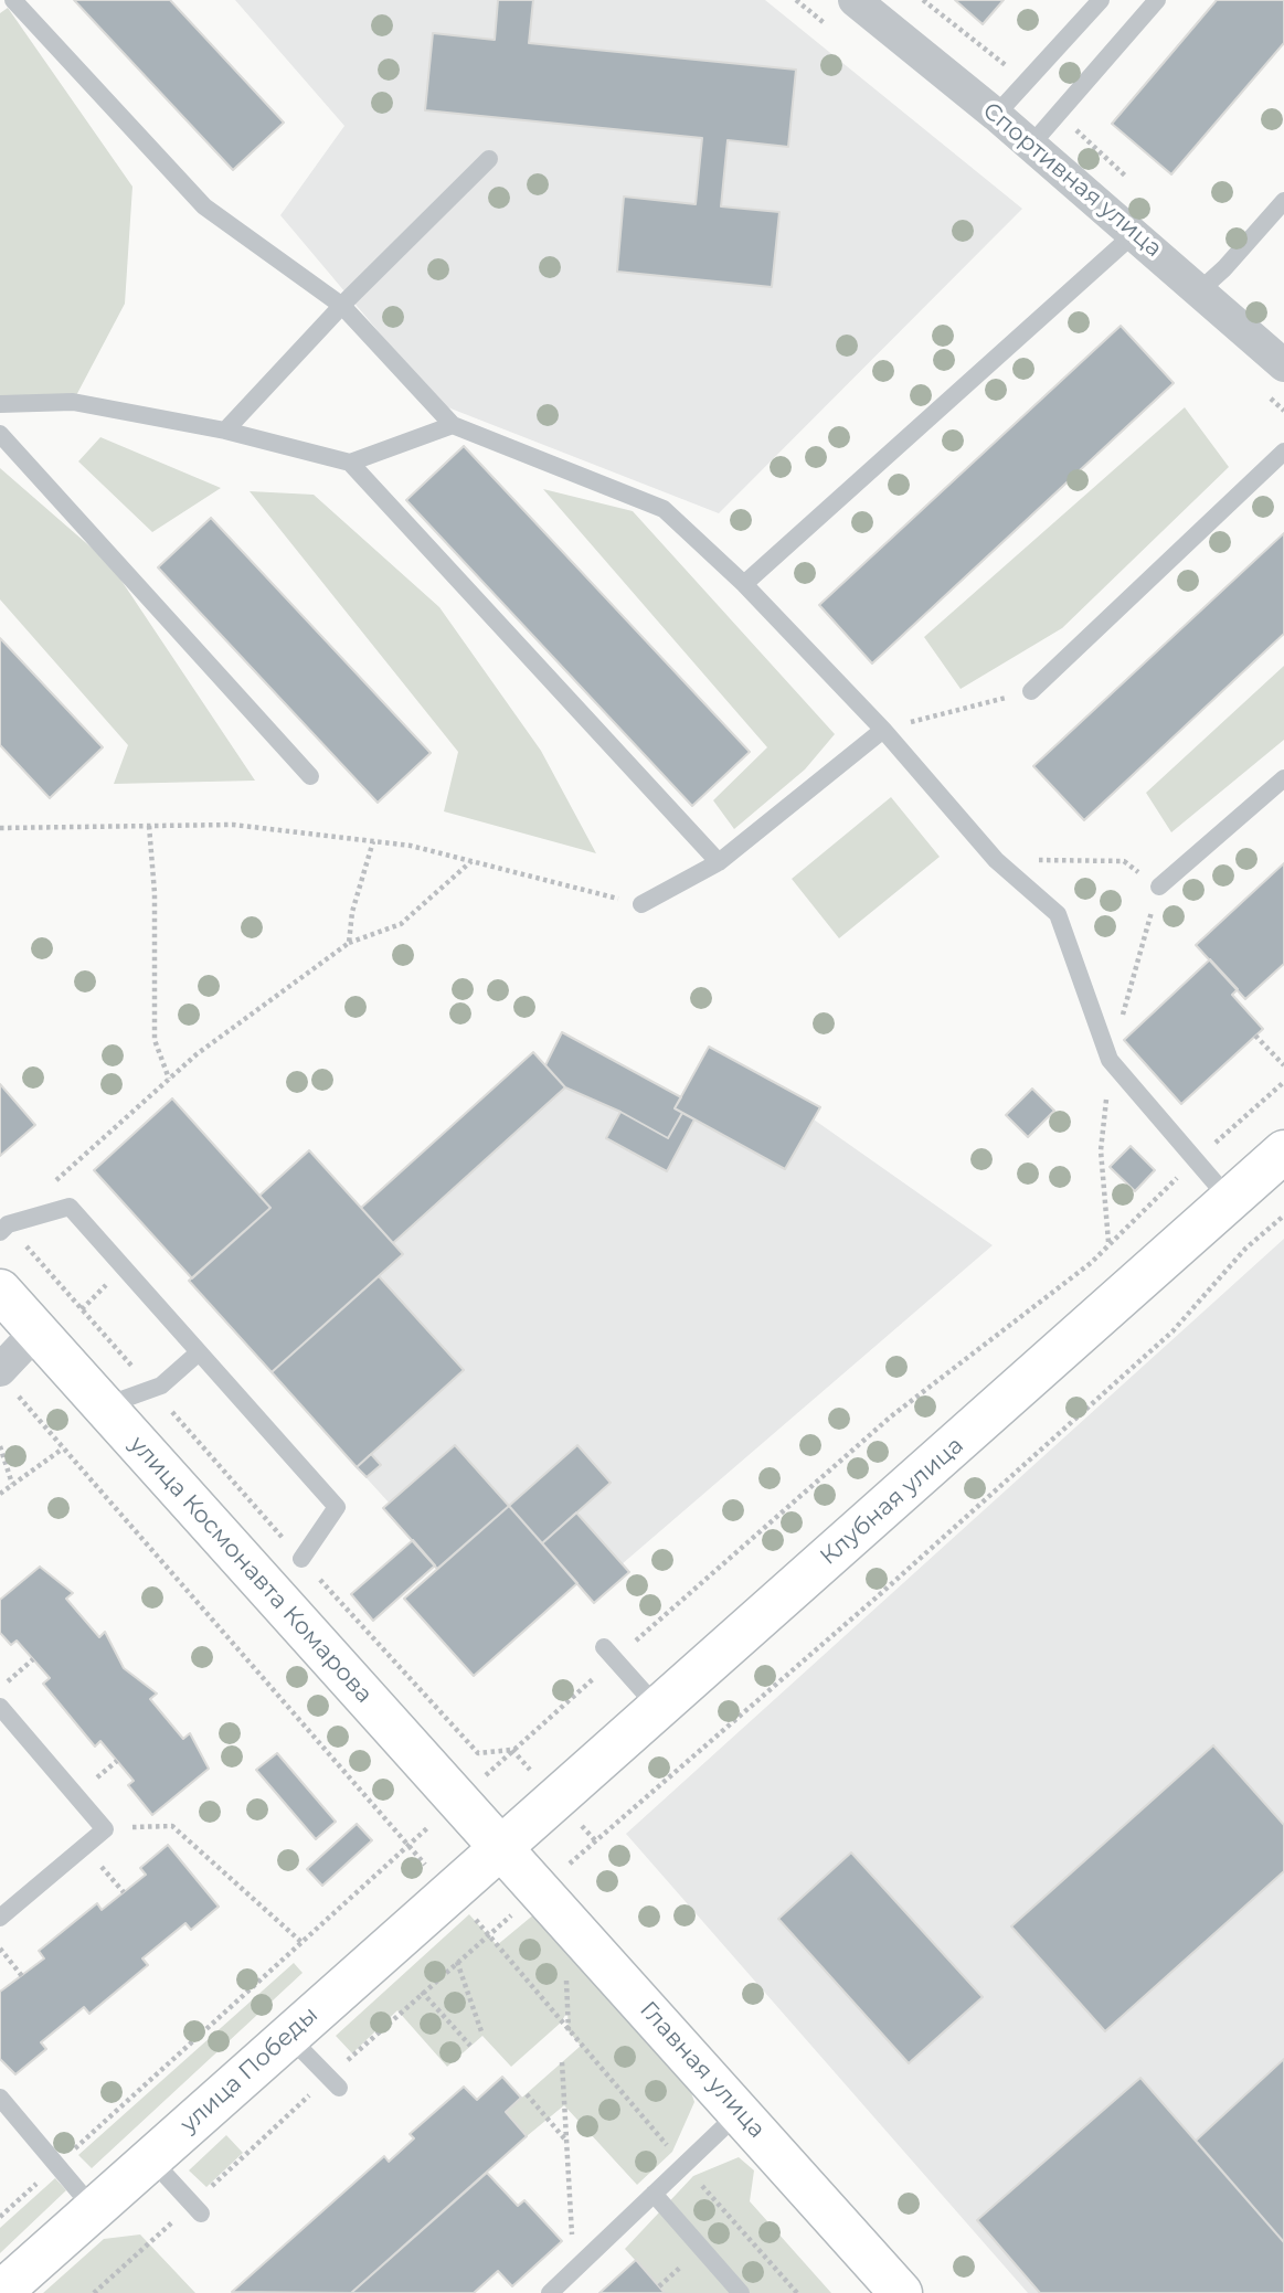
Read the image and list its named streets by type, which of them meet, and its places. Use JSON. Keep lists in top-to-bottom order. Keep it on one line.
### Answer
{"streets":{"street":["Спортивная улица","Клубная улица","улица Космонавта Комарова","улица Победы","Главная улица"]},"crossings":[["Клубная улица","улица Космонавта Комарова"],["Клубная улица","улица Победы"],["Клубная улица","Главная улица"],["улица Космонавта Комарова","улица Победы"],["улица Космонавта Комарова","Главная улица"],["улица Победы","Главная улица"]]}
